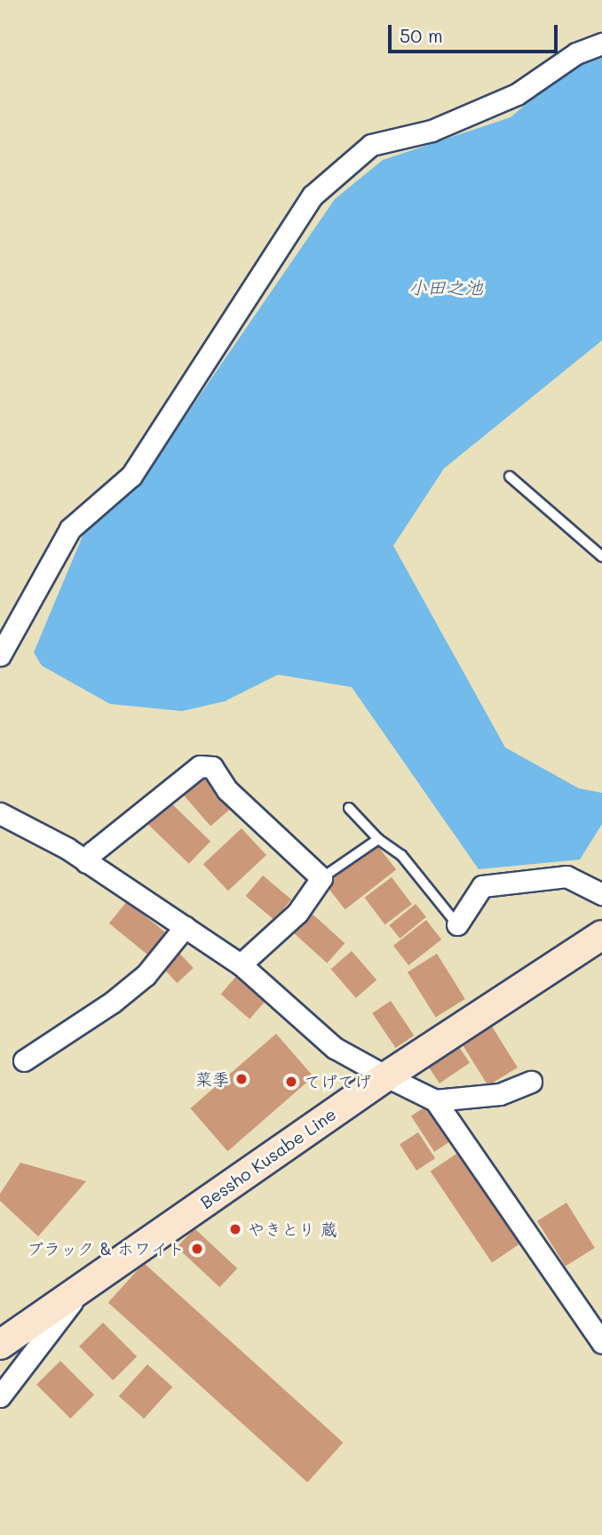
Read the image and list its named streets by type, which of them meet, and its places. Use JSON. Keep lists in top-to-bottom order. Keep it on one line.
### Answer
{"streets":{"main road":["Bessho Kusabe Line"]},"water":["小田之池"],"places":["菜季","てげてげ","やきとり 蔵","ブラック & ホワイト"],"scale_bar":"50 m"}
